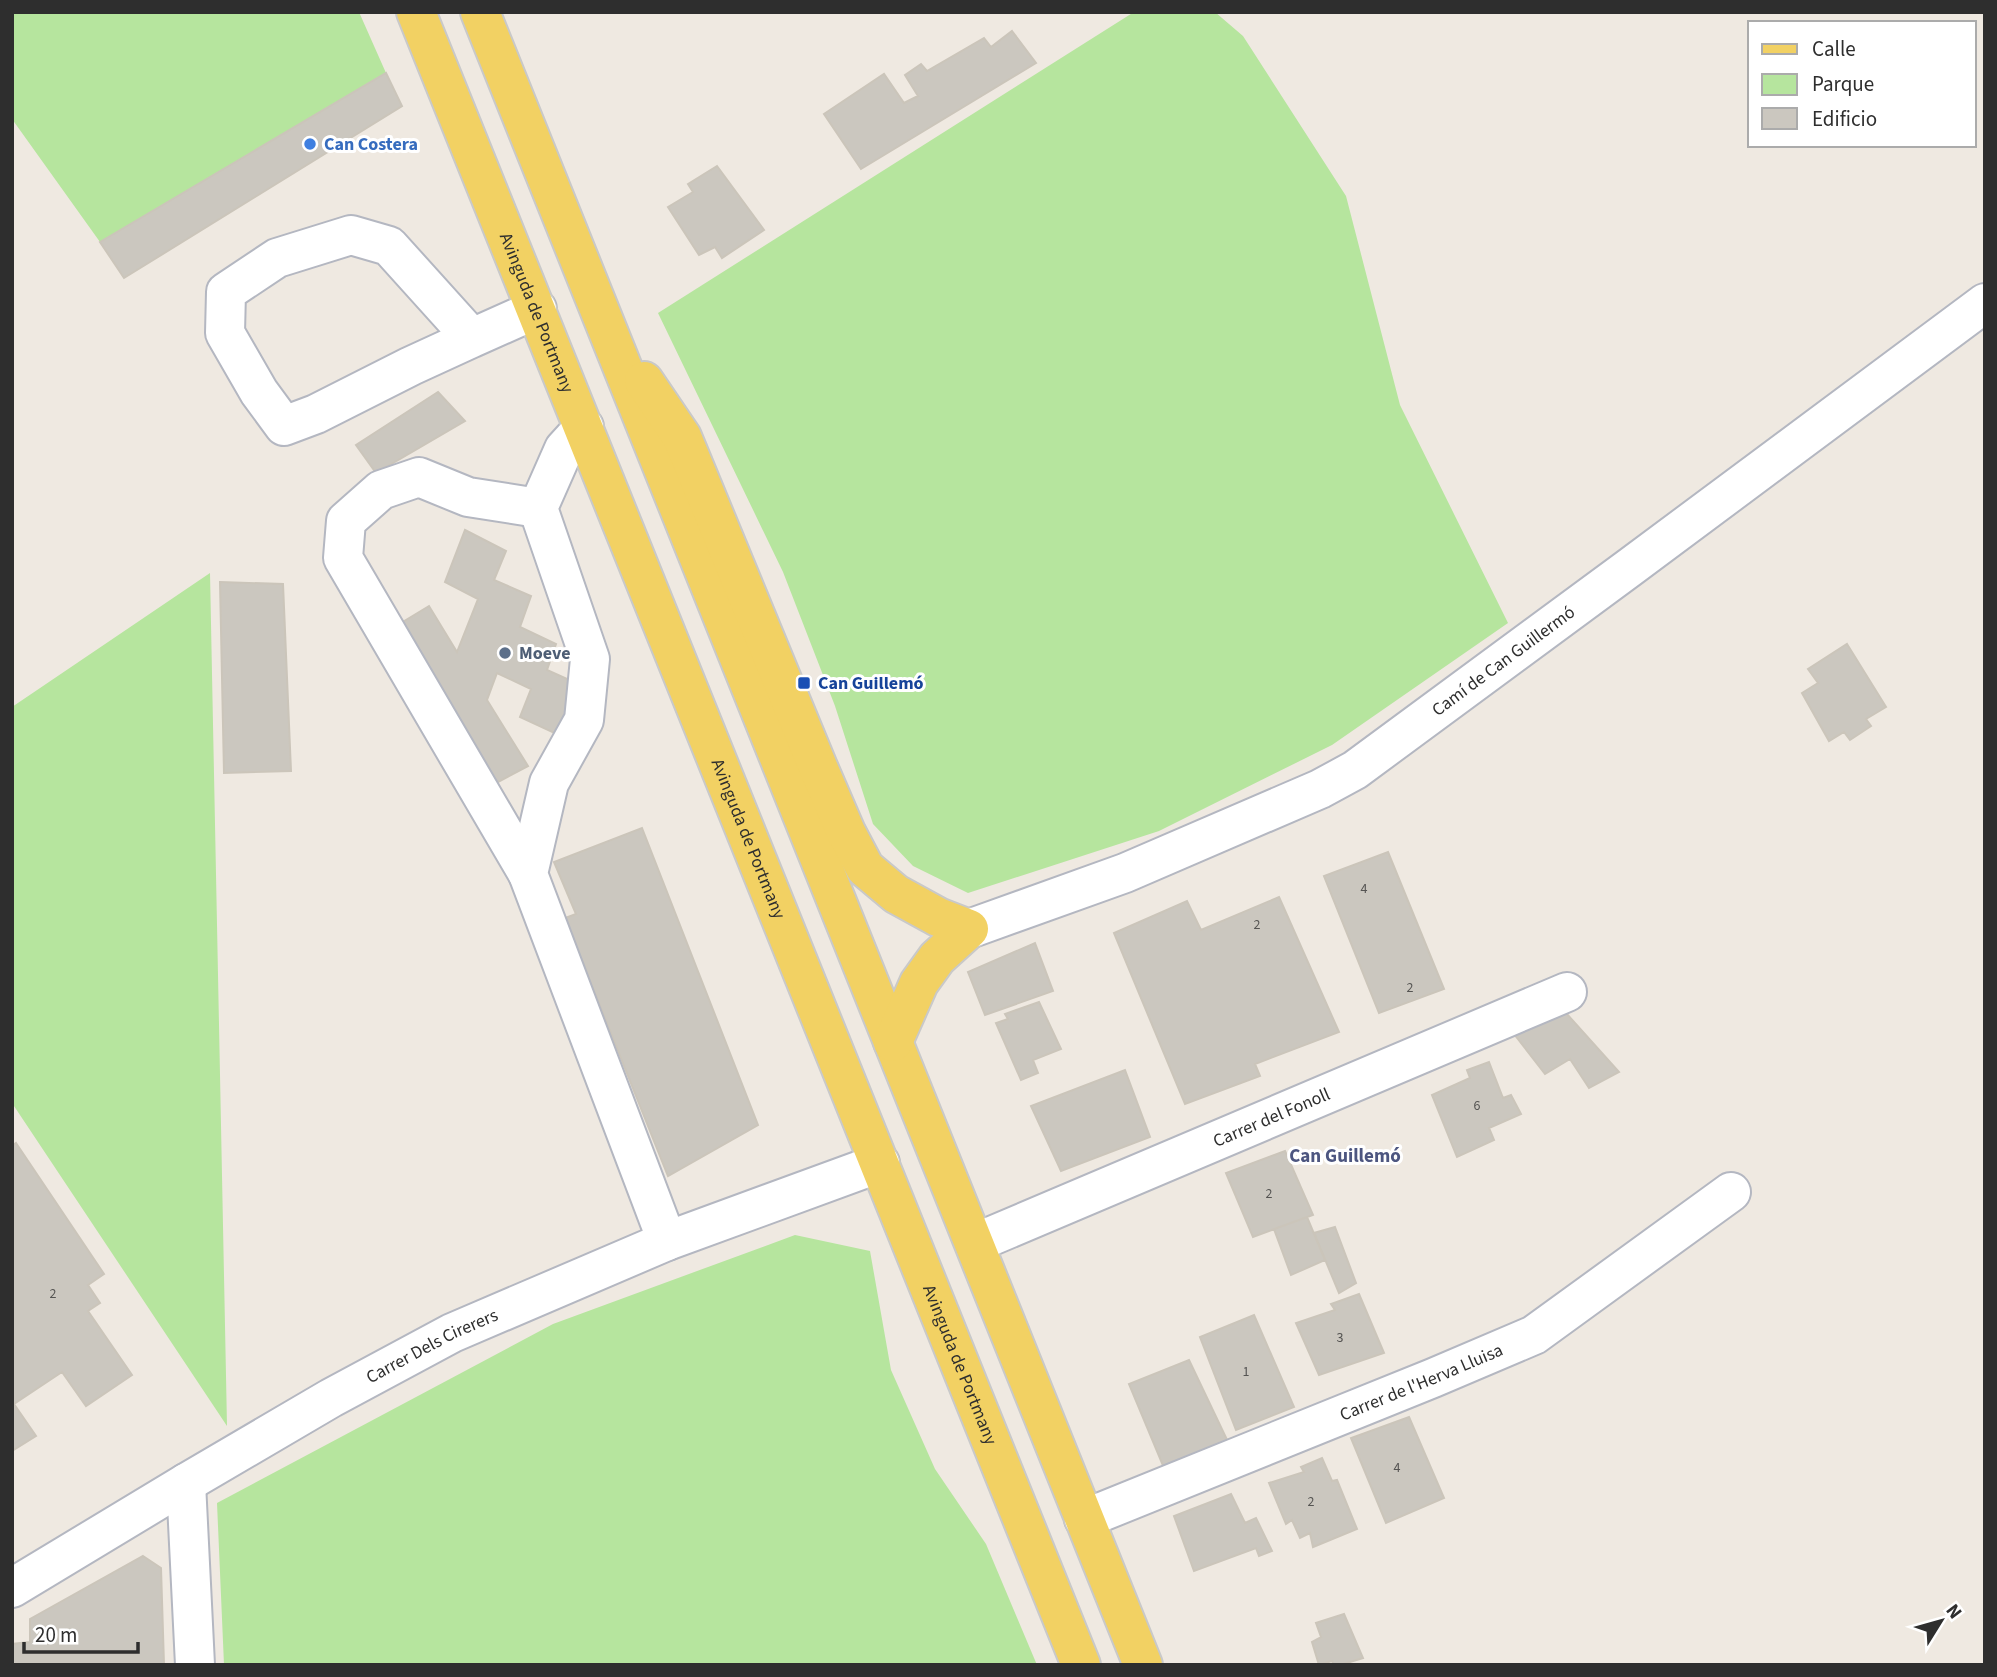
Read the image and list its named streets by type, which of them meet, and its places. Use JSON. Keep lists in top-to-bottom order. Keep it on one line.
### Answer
{"streets":{"main road":["Avinguda de Portmany"],"street":["Camí de Can Guillermó","Carrer del Fonoll","Carrer Dels Cirerers","Carrer de l'Herva Lluisa"]},"crossings":[["Avinguda de Portmany","Carrer Dels Cirerers"]],"districts":["Can Guillemó"],"places":{"other":["Can Costera","Moeve"],"transit":["Can Guillemó"]},"house_numbers":["4","2","2","6","2","2","3","1","4","2"],"legend":["Calle","Parque","Edificio"],"scale_bar":"20 m","north":"top right"}
